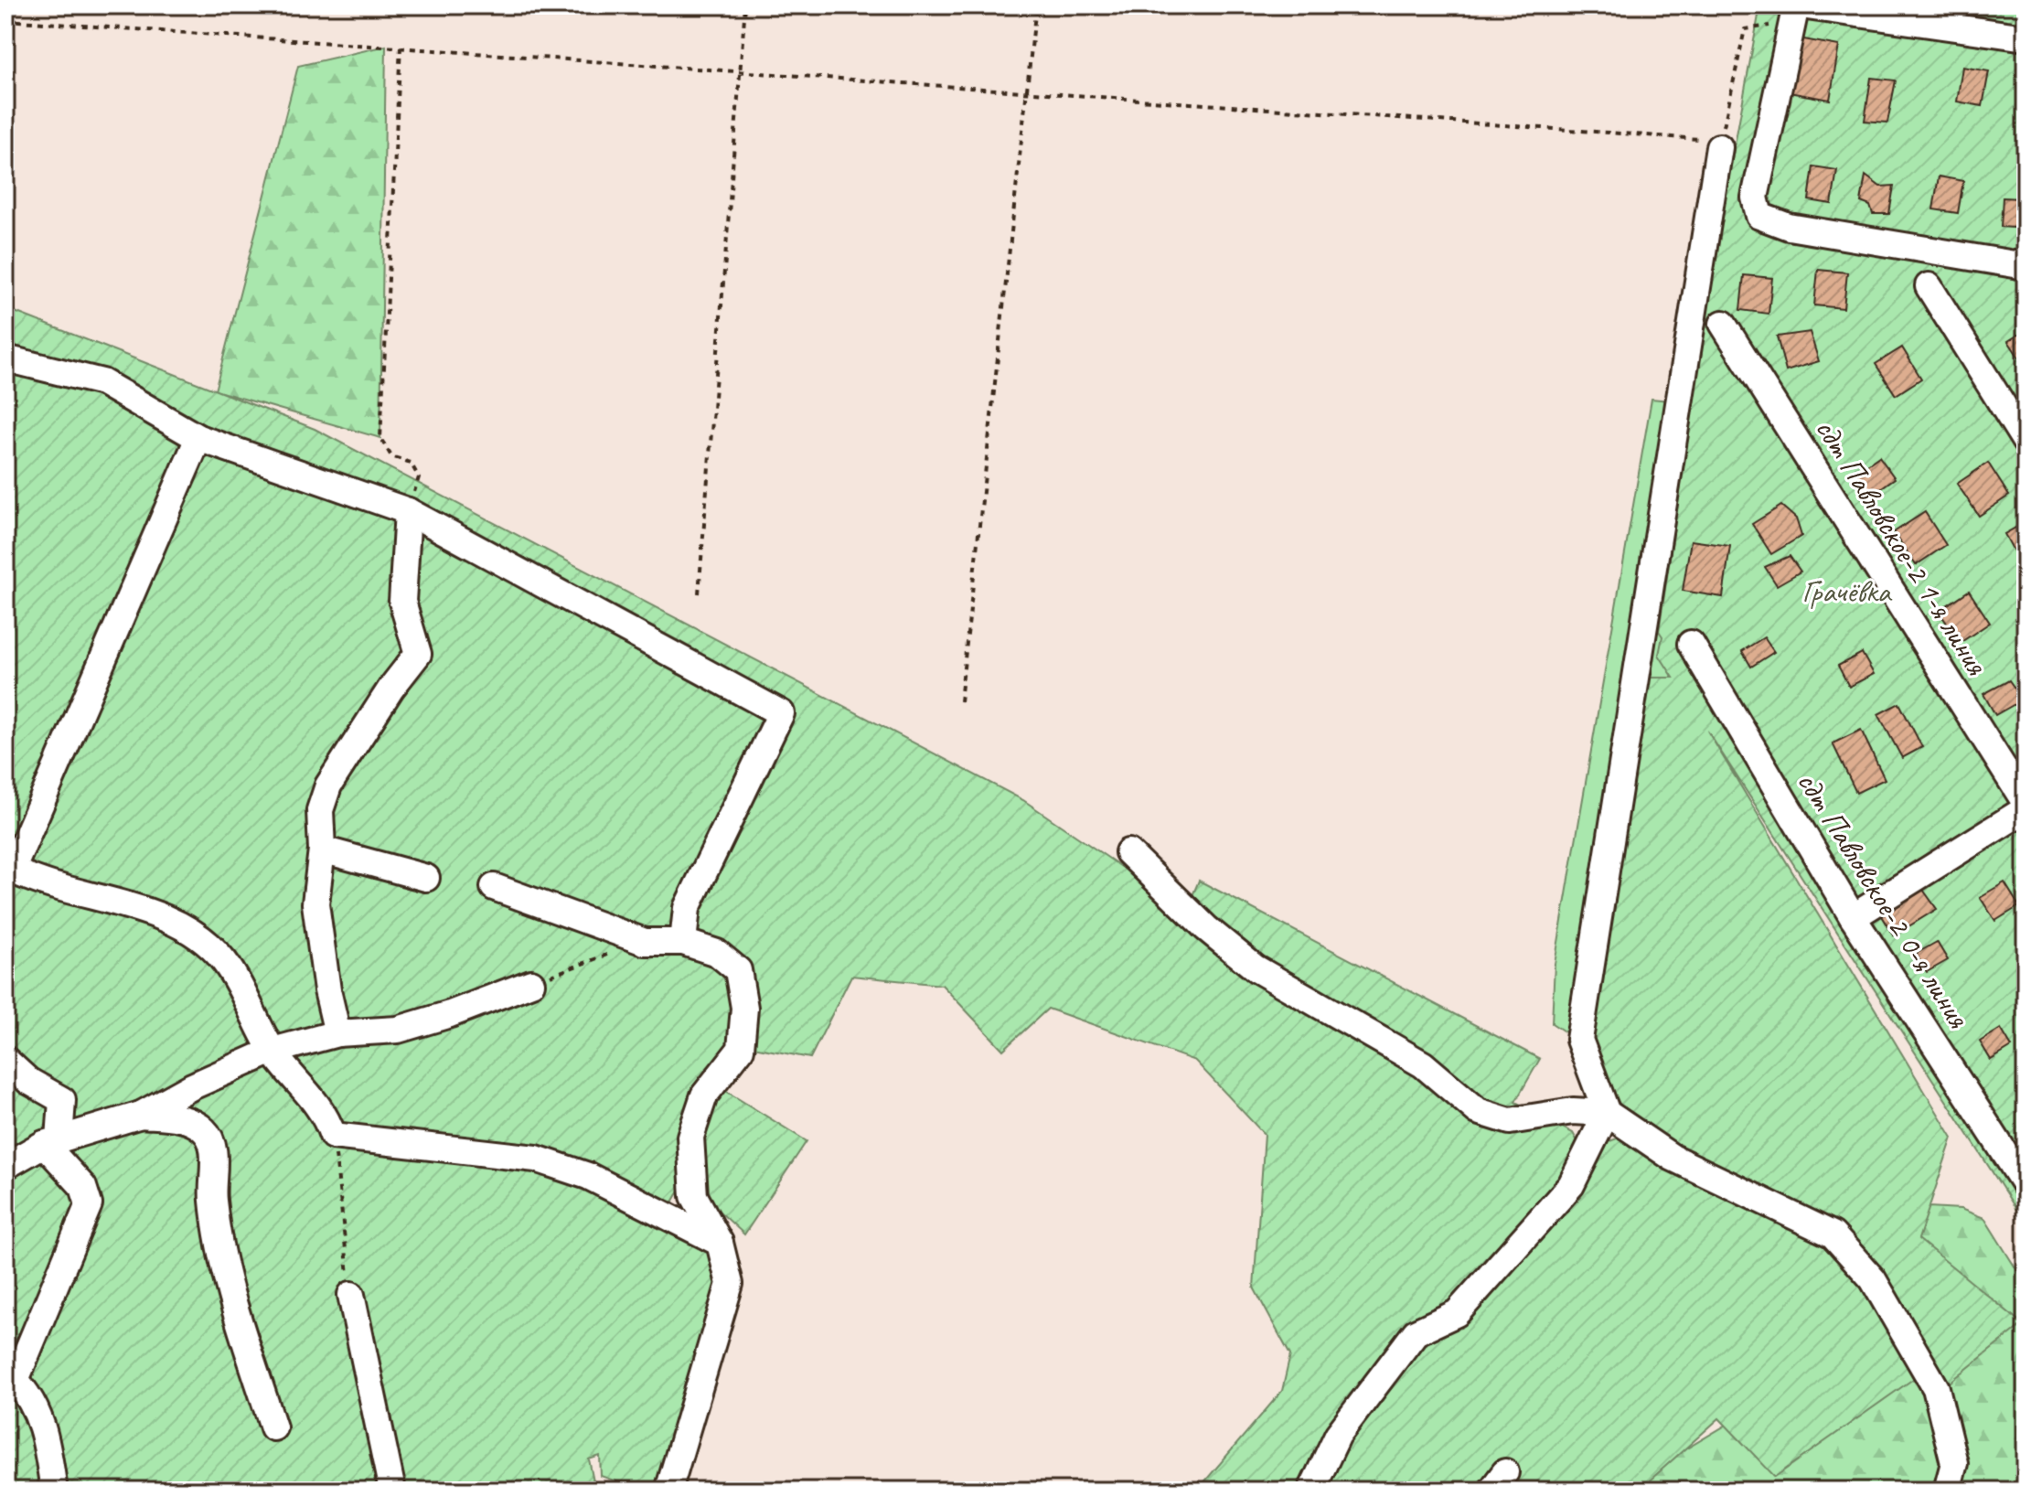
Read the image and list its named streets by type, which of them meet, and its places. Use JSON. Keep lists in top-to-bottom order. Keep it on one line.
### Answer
{"streets":{"street":["сдт Павловское-2 1-я линия","сдт Павловское-2 0-я линия"]},"parks":["Грачёвка"]}
